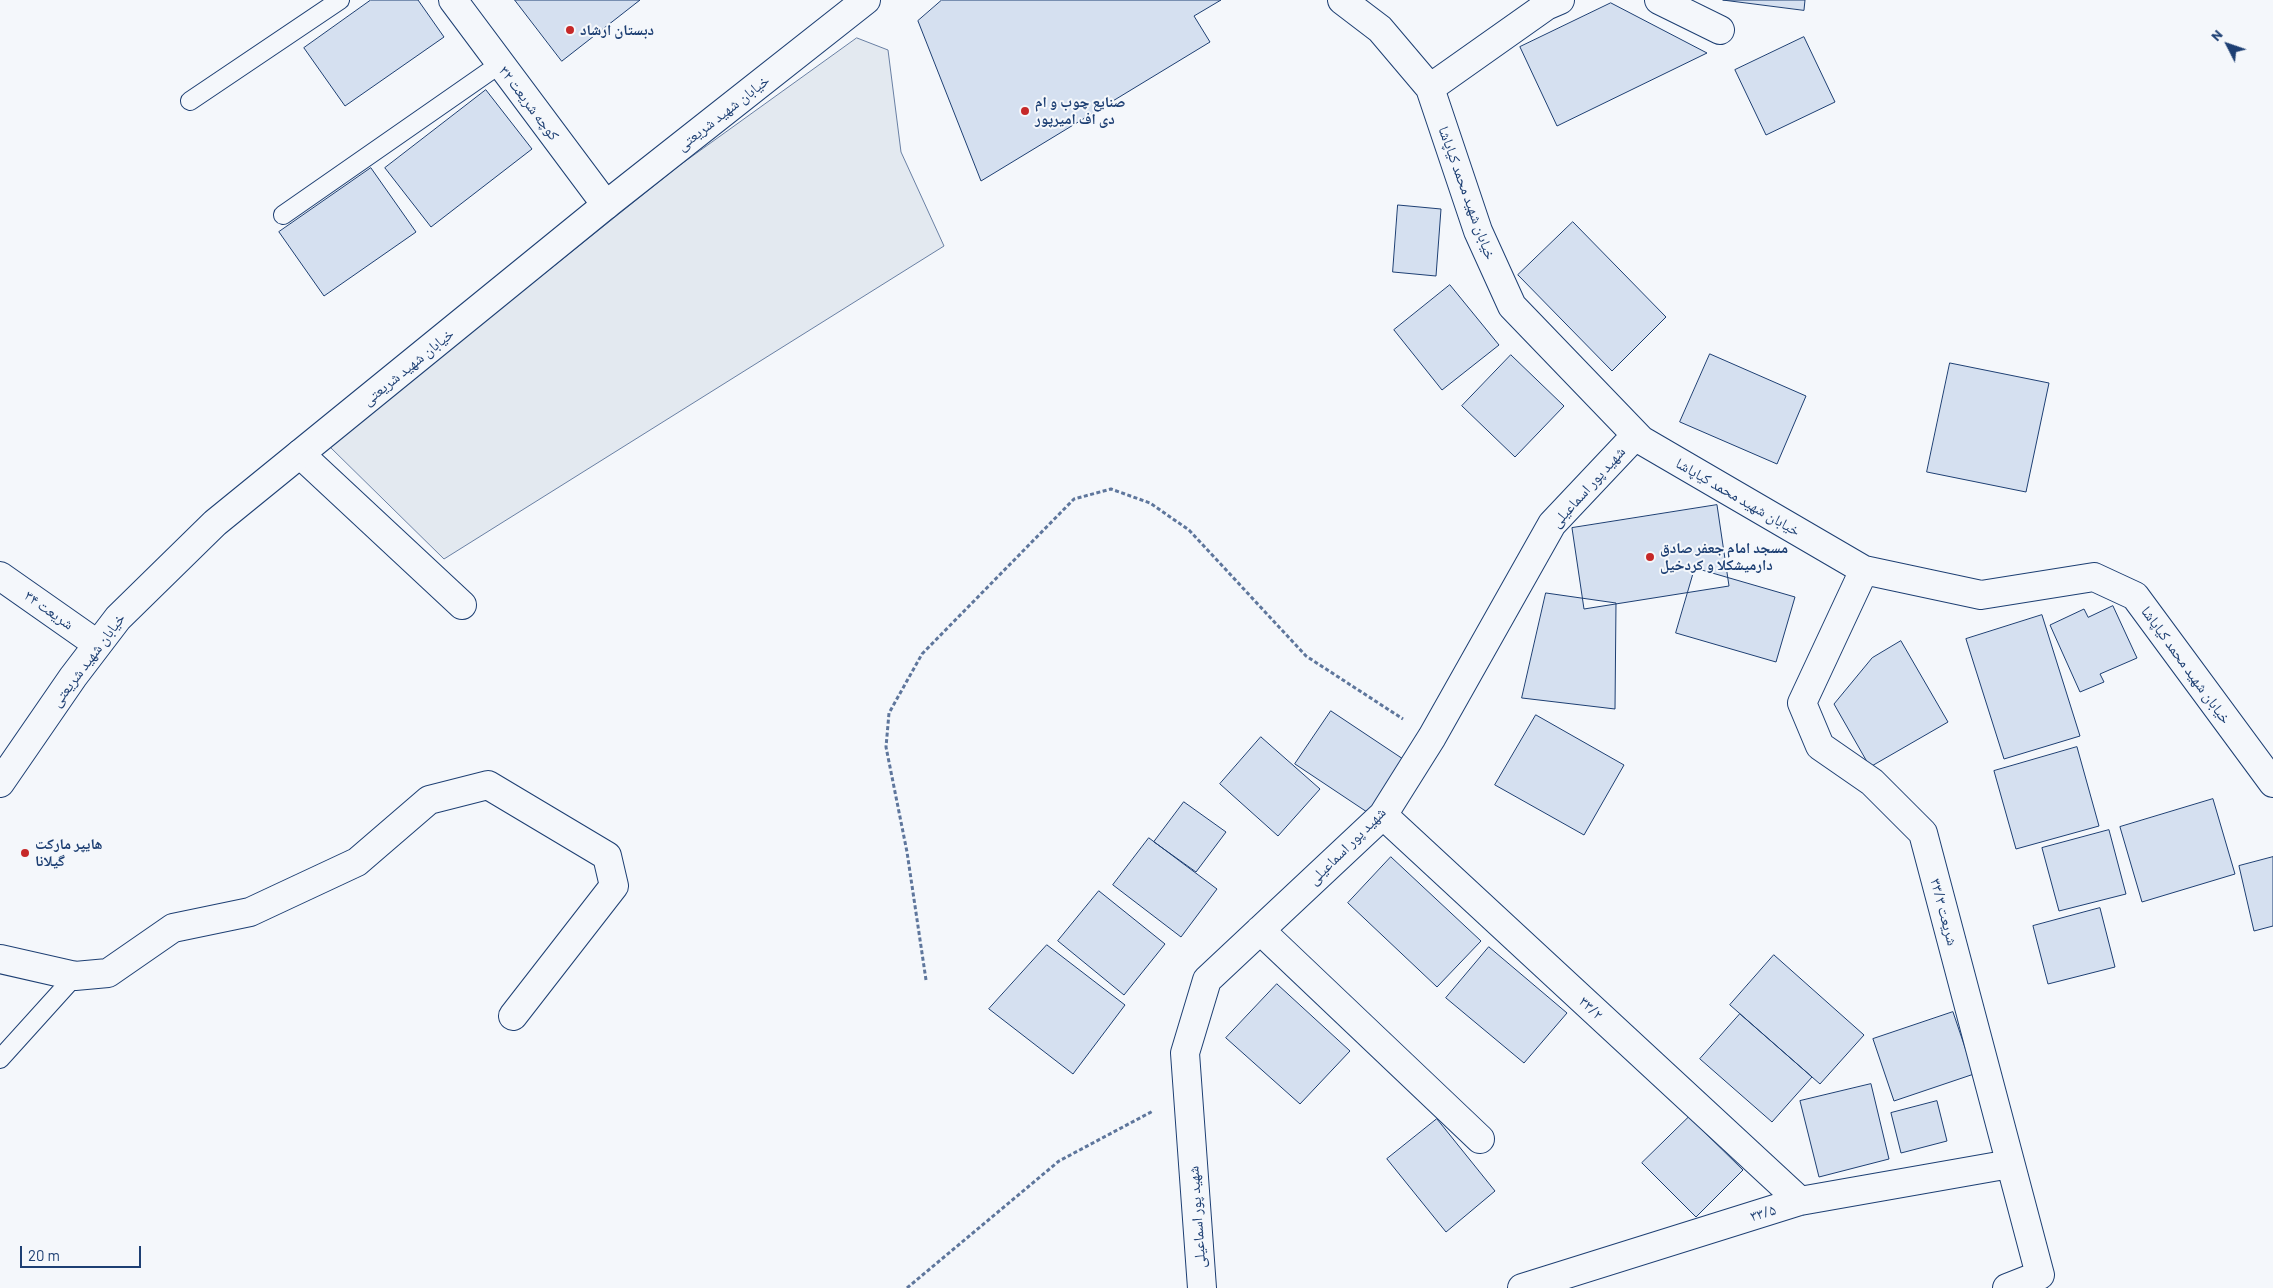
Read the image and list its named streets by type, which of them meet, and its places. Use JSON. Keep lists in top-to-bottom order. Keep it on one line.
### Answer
{"streets":{"street":["کوچه شریعت ۳۲","خیابان شهید شریعتی","خیابان شهید محمد کیاپاشا","شهید پور اسماعیلی","شریعت ۳۴","شریعت ۳۳/۳","۳۳/۲","۳۳/۵"]},"crossings":[["کوچه شریعت ۳۲","خیابان شهید شریعتی"],["خیابان شهید شریعتی","شریعت ۳۴"],["خیابان شهید محمد کیاپاشا","شهید پور اسماعیلی"],["خیابان شهید محمد کیاپاشا","شریعت ۳۳/۳"],["شهید پور اسماعیلی","۳۳/۲"],["شریعت ۳۳/۳","۳۳/۵"],["۳۳/۲","۳۳/۵"]],"places":["دبستان ارشاد","صنایع چوب و ام دی اف امیرپور","مسجد امام جعفر صادق دارمیشکلا و کردخیل","هایپر مارکت گیلانا"],"scale_bar":"20 m","north":"top left"}
